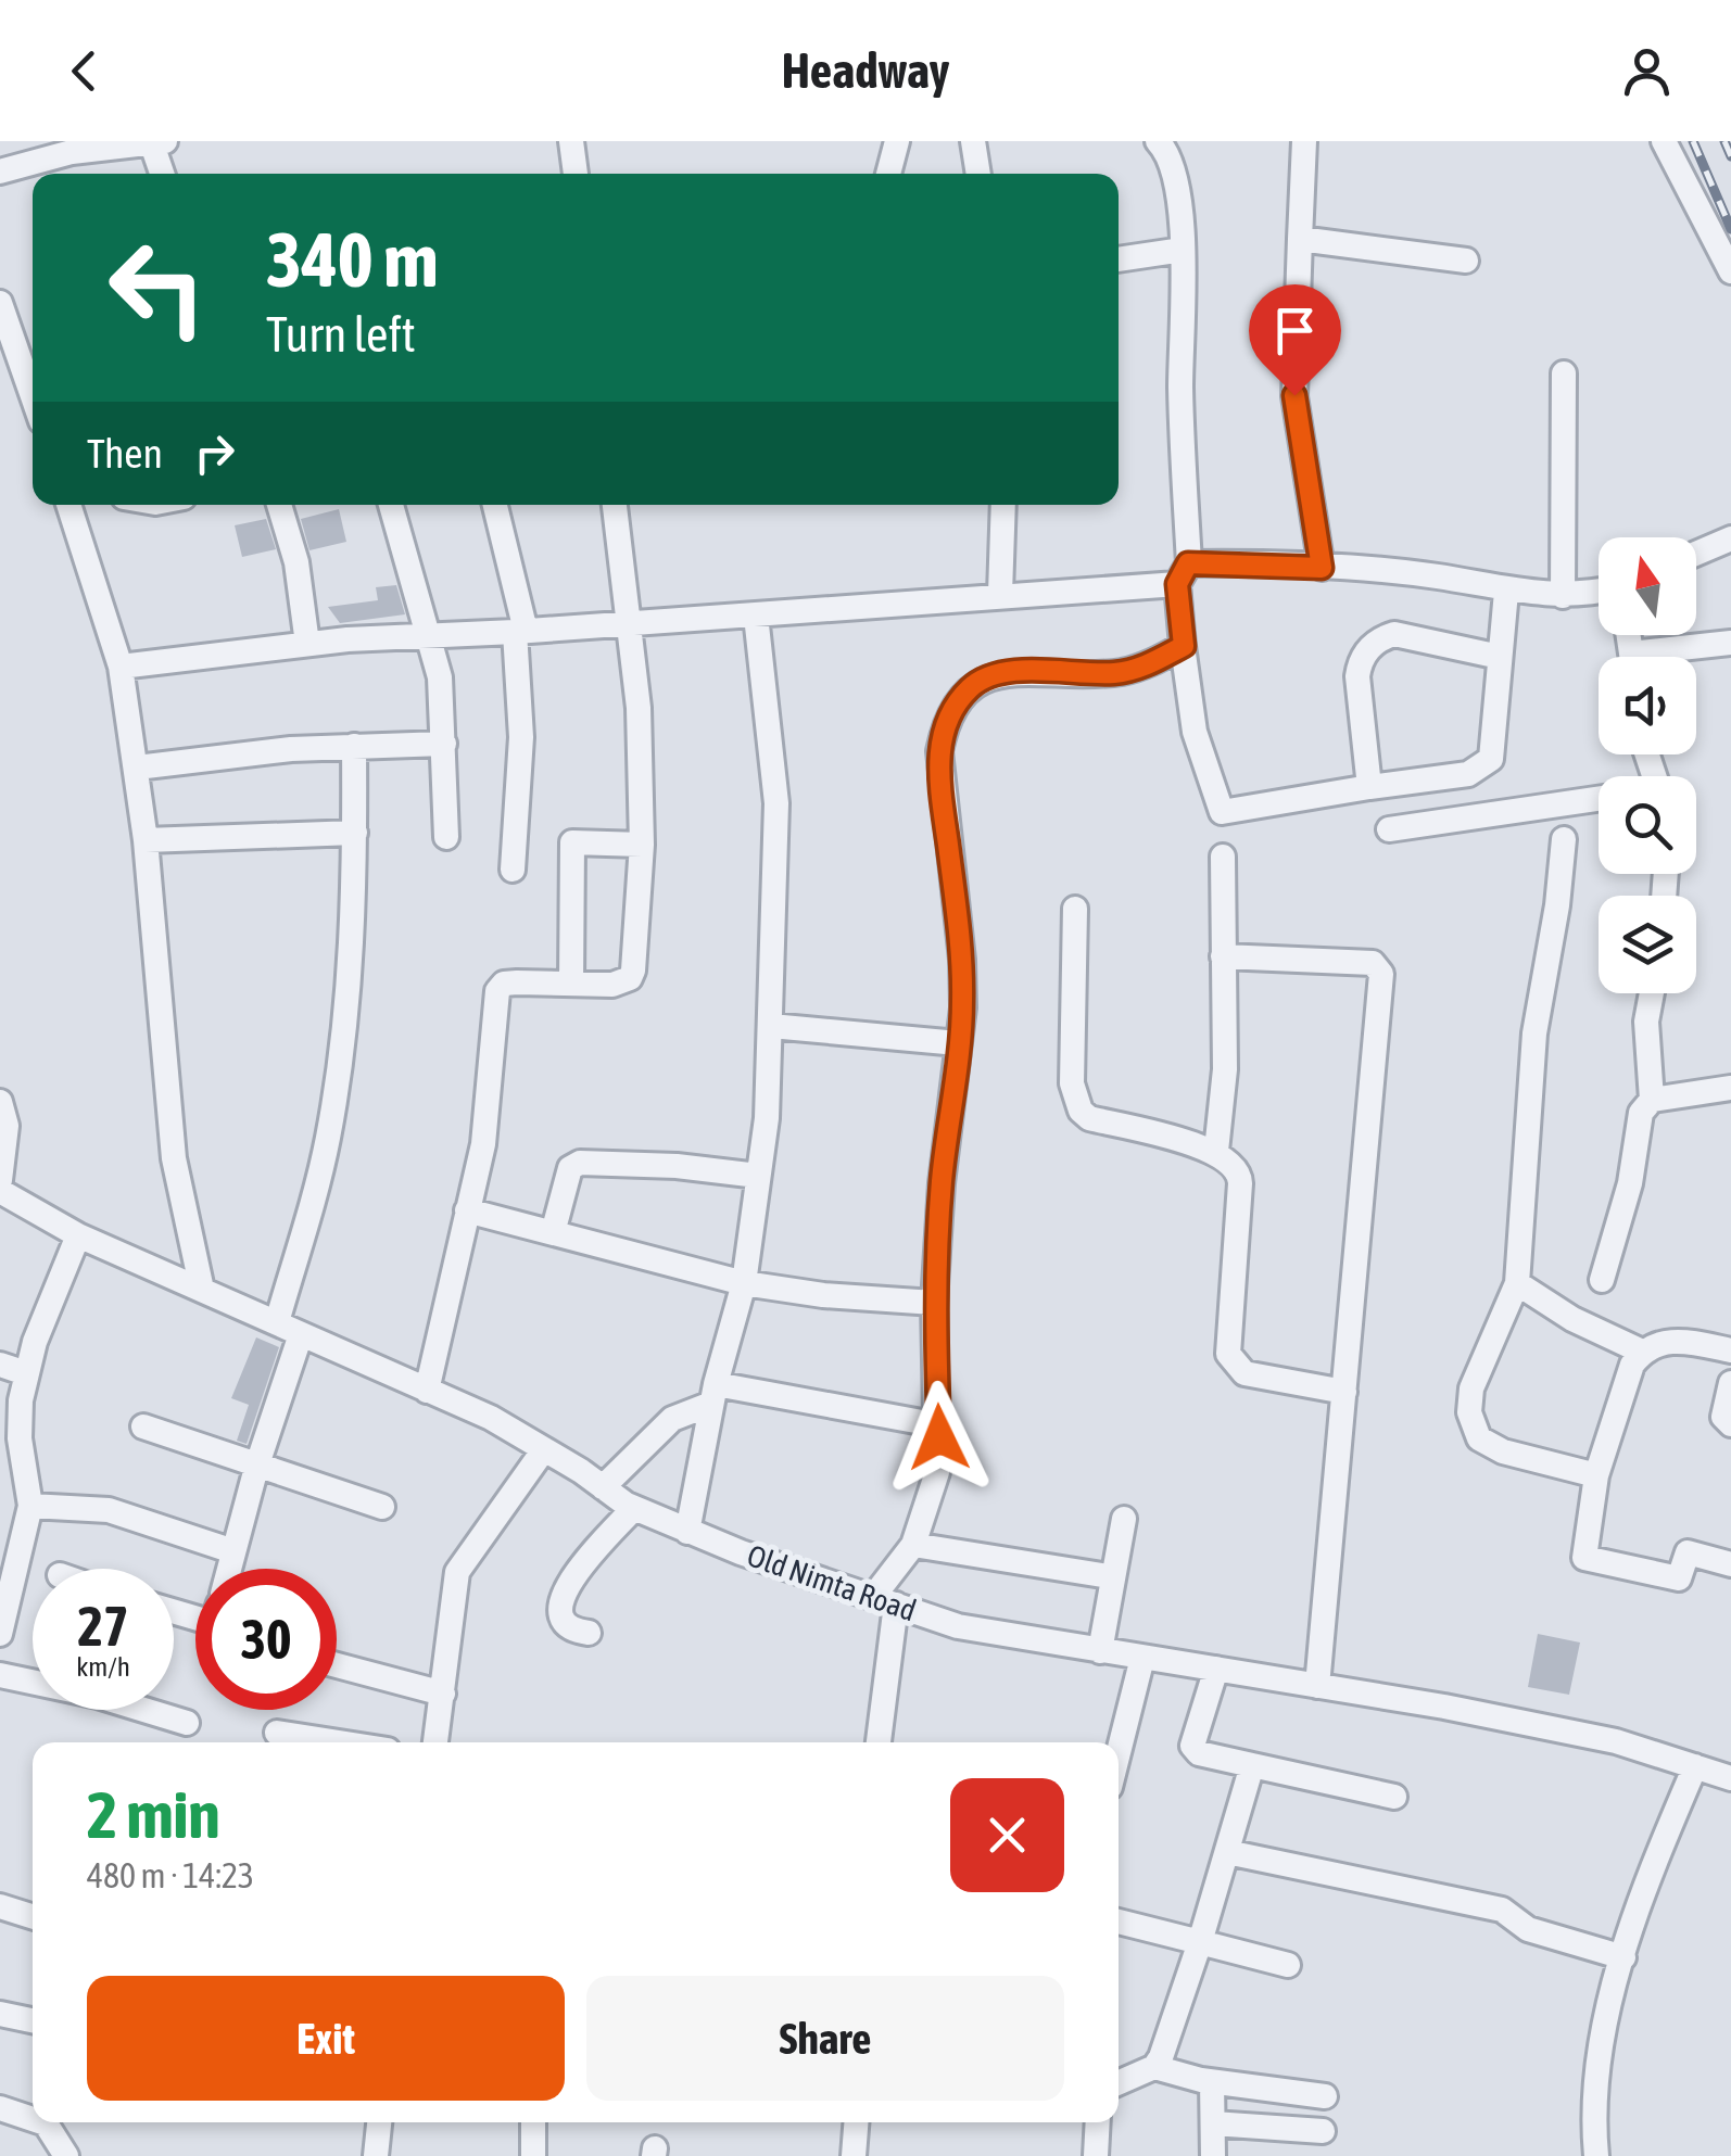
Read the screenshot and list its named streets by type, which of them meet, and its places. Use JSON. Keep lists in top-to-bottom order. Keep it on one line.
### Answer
{"streets":{"street":["Old Nimta Road"]},"north":"top","page":{"header":"Headway","turn":["340 m","Turn left"],"then":"Then","speed":"27 km/h","limit":"30","heading":["2 min","480 m · 14:23"],"buttons":["Exit","Share"]}}
